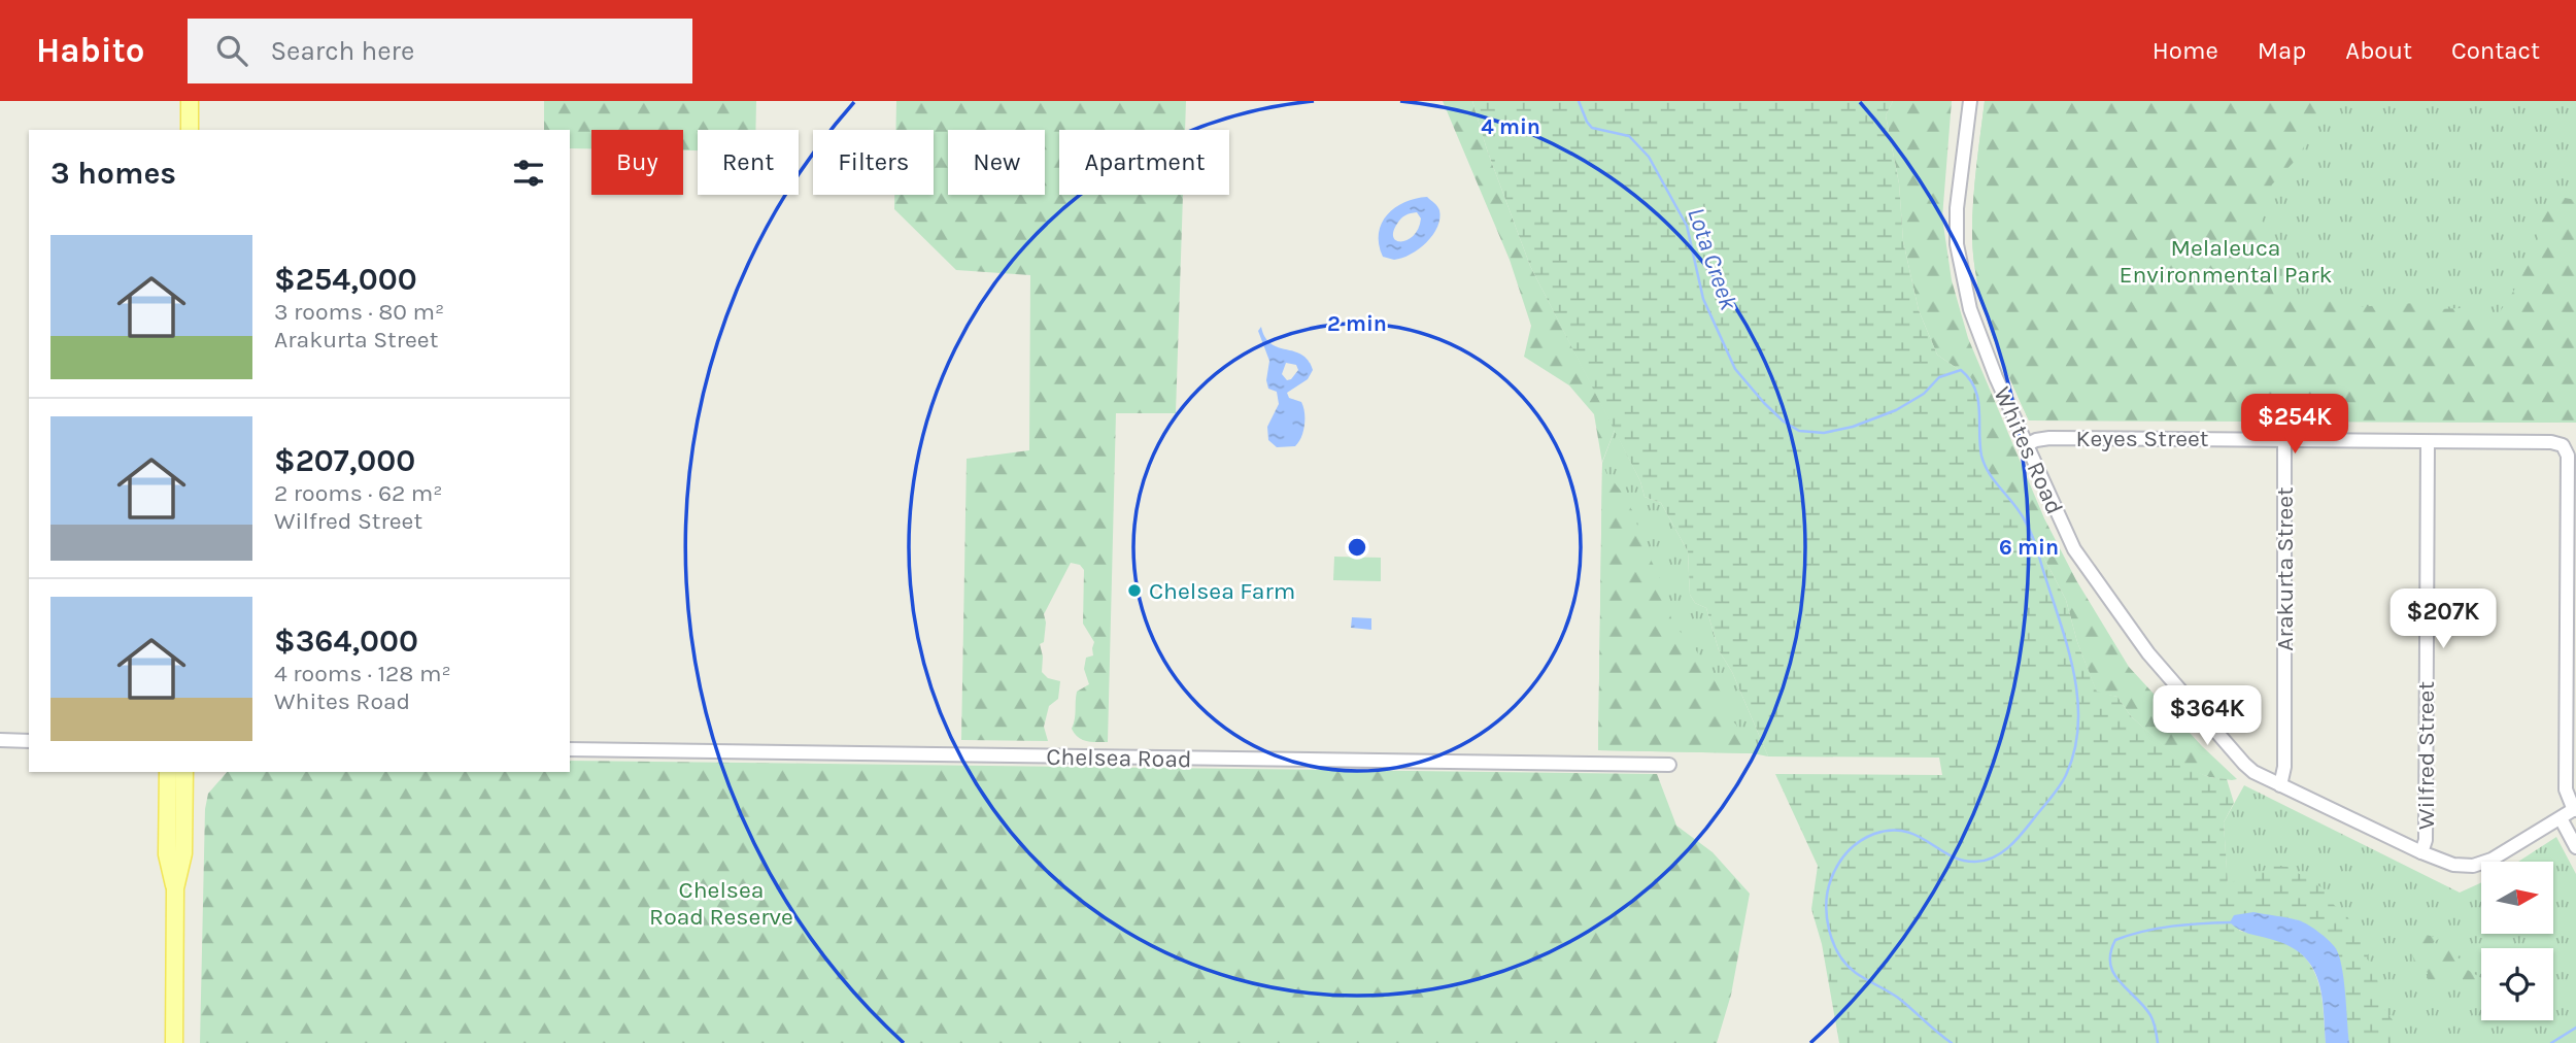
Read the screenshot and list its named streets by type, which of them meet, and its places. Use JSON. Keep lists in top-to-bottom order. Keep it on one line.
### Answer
{"streets":{"street":["Keyes Street","Whites Road","Arakurta Street","Wilfred Street","Chelsea Road"]},"crossings":[["Keyes Street","Whites Road"],["Keyes Street","Arakurta Street"],["Keyes Street","Wilfred Street"],["Whites Road","Arakurta Street"],["Whites Road","Wilfred Street"]],"water":["Lota Creek"],"parks":["Melaleuca Environmental Park","Chelsea Road Reserve"],"places":["Chelsea Farm"],"north":"right","page":{"header":"Habito","search":"Search here","nav":["Home","Map","About","Contact"],"chip":["Buy","Rent","Filters","New","Apartment"],"heading":"3 homes","list":[{"name":"$254,000","note":"3 rooms · 80 m² · Arakurta Street"},{"name":"$207,000","note":"2 rooms · 62 m² · Wilfred Street"},{"name":"$364,000","note":"4 rooms · 128 m² · Whites Road"}],"price":["$254K","$207K","$364K"]},"rings":["4 min","2 min","6 min"]}
